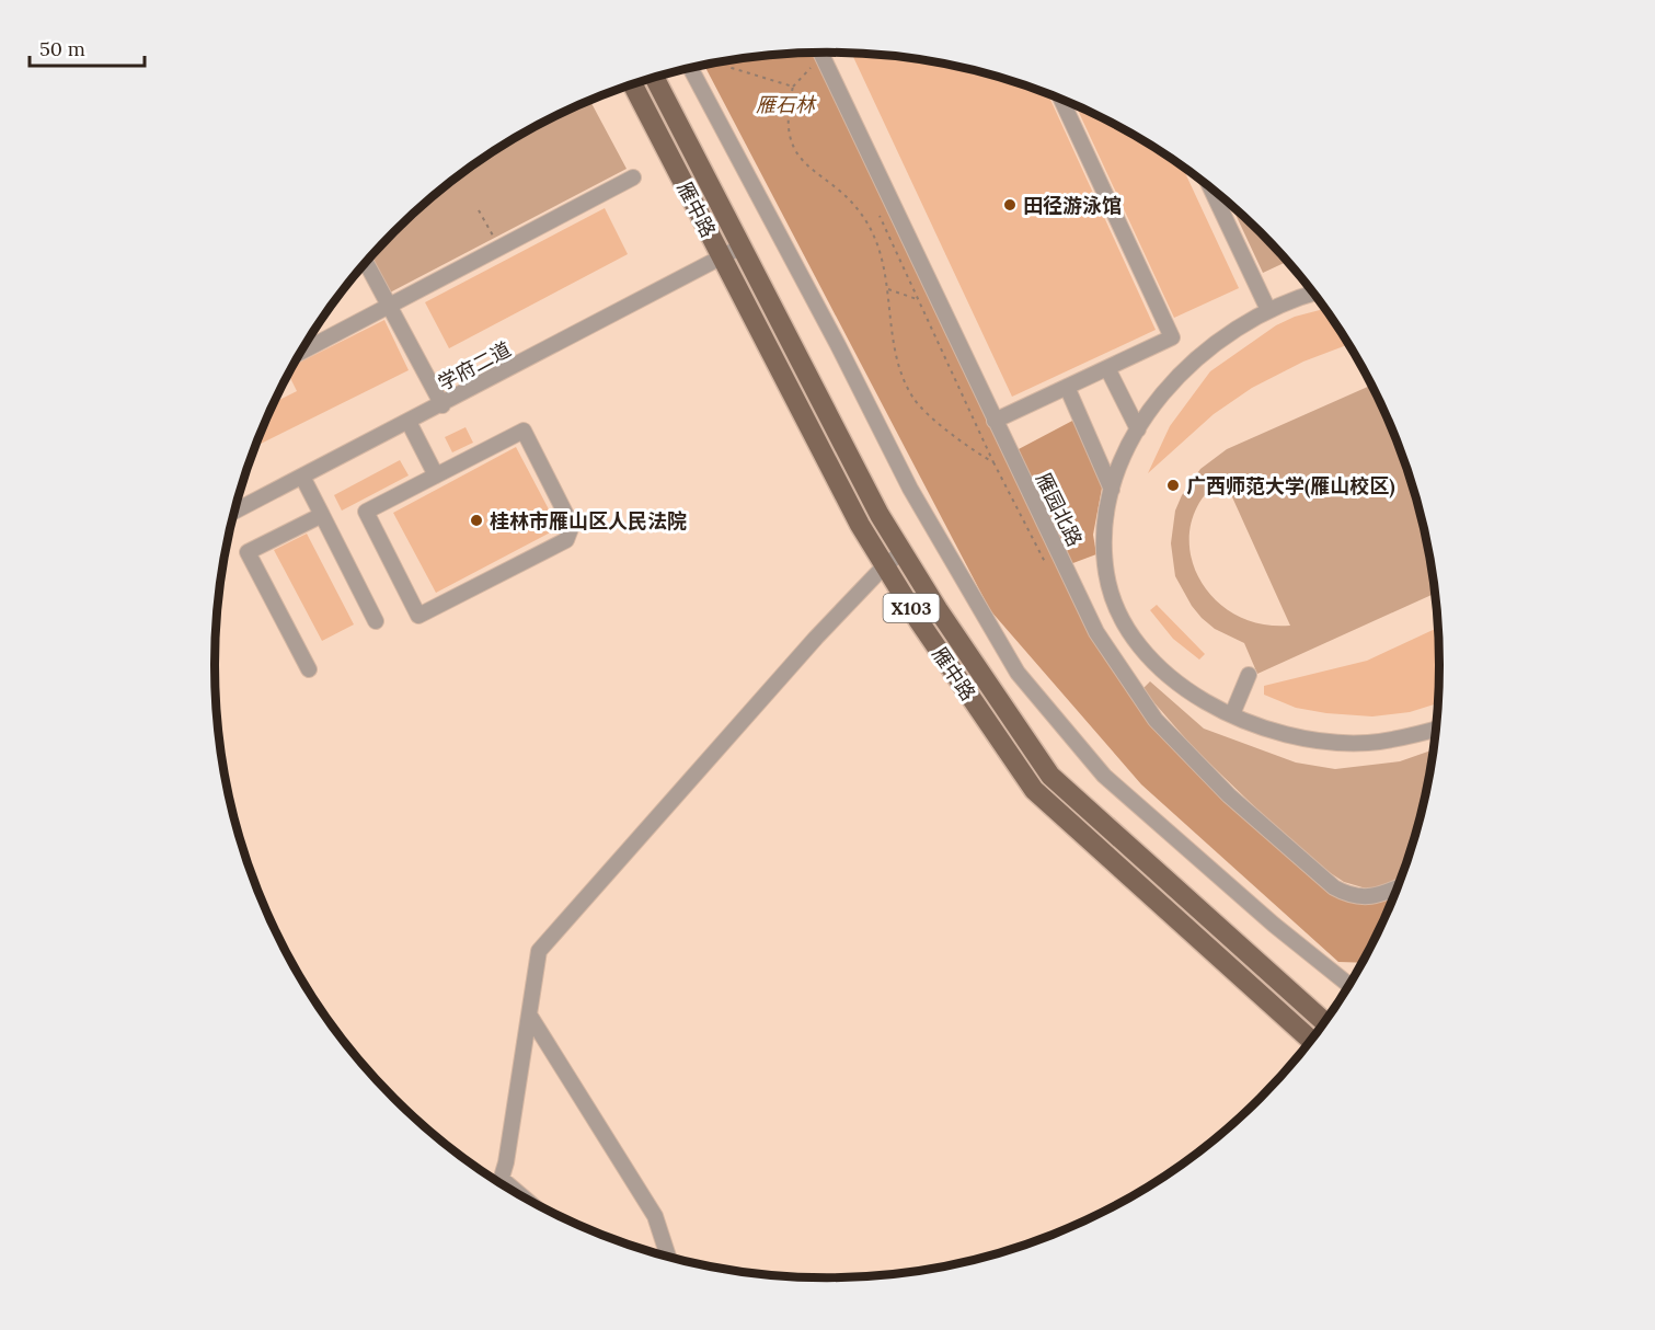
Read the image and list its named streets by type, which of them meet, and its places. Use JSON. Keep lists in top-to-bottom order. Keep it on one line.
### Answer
{"streets":{"main road":["雁中路","X103"],"street":["学府二道","雁园北路"]},"crossings":[["雁中路","学府二道"]],"parks":["雁石林"],"places":["田径游泳馆","广西师范大学(雁山校区)","桂林市雁山区人民法院"],"scale_bar":"50 m"}
